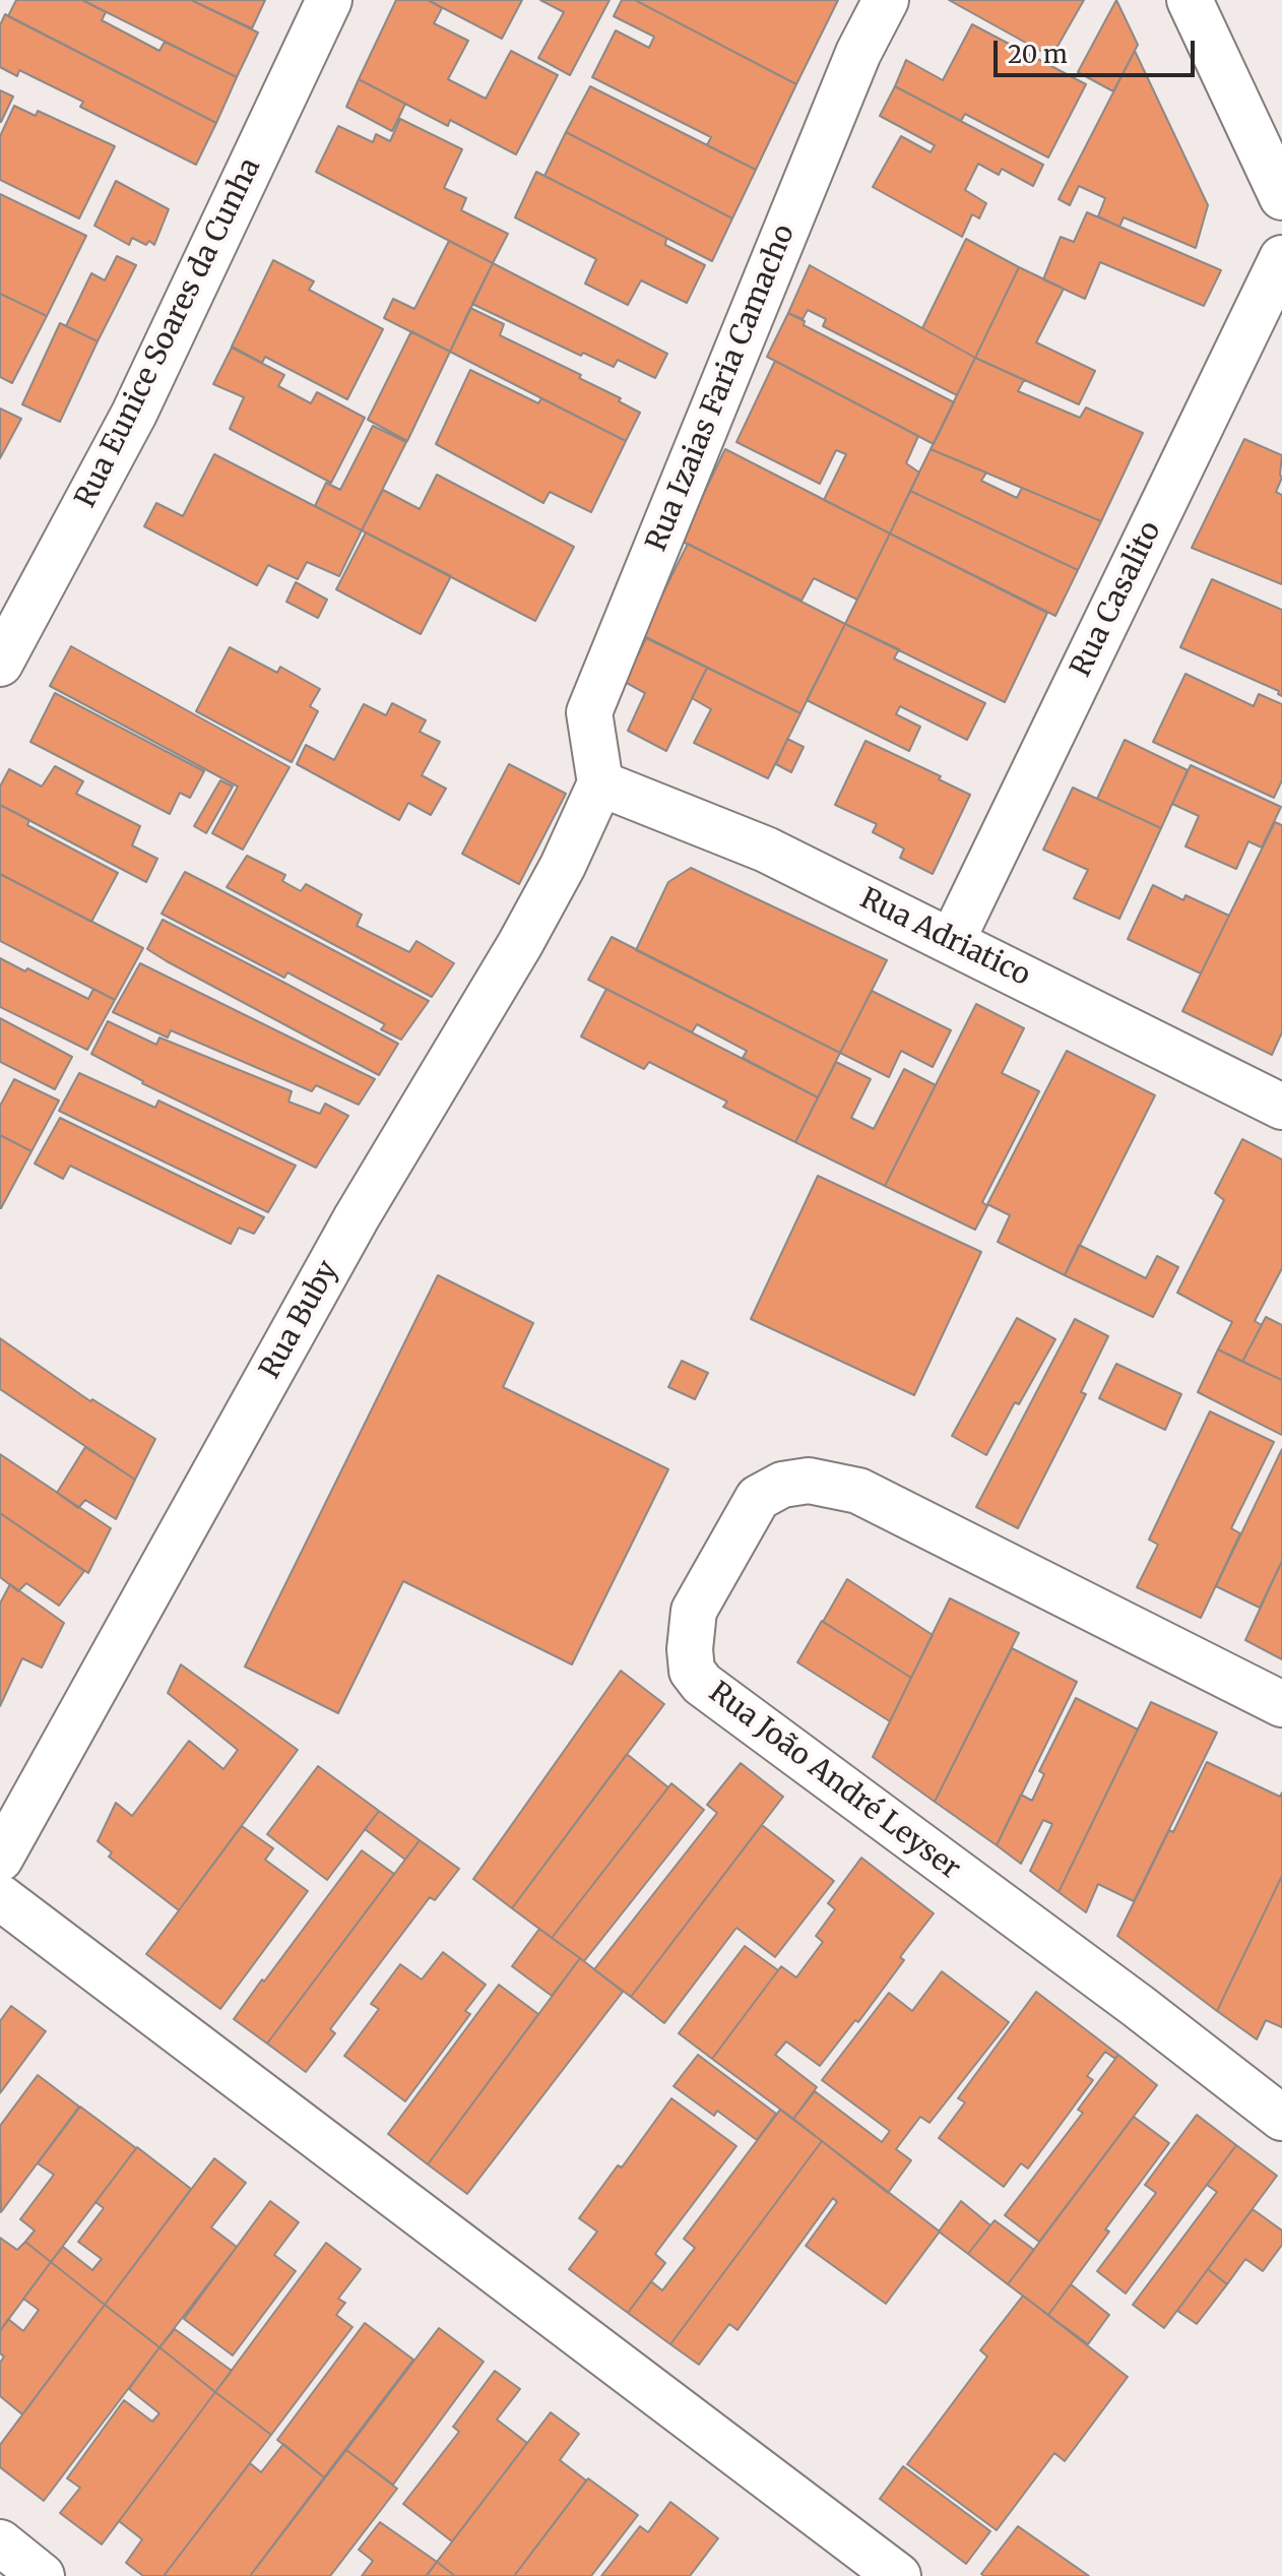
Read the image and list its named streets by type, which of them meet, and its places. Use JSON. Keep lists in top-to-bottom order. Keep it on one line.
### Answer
{"streets":{"street":["Rua Eunice Soares da Cunha","Rua Izaias Faria Camacho","Rua Casalito","Rua Adriatico","Rua Buby","Rua João André Leyser"]},"crossings":[["Rua Izaias Faria Camacho","Rua Adriatico"],["Rua Izaias Faria Camacho","Rua Buby"],["Rua Casalito","Rua Adriatico"],["Rua Adriatico","Rua Buby"]],"scale_bar":"20 m"}
